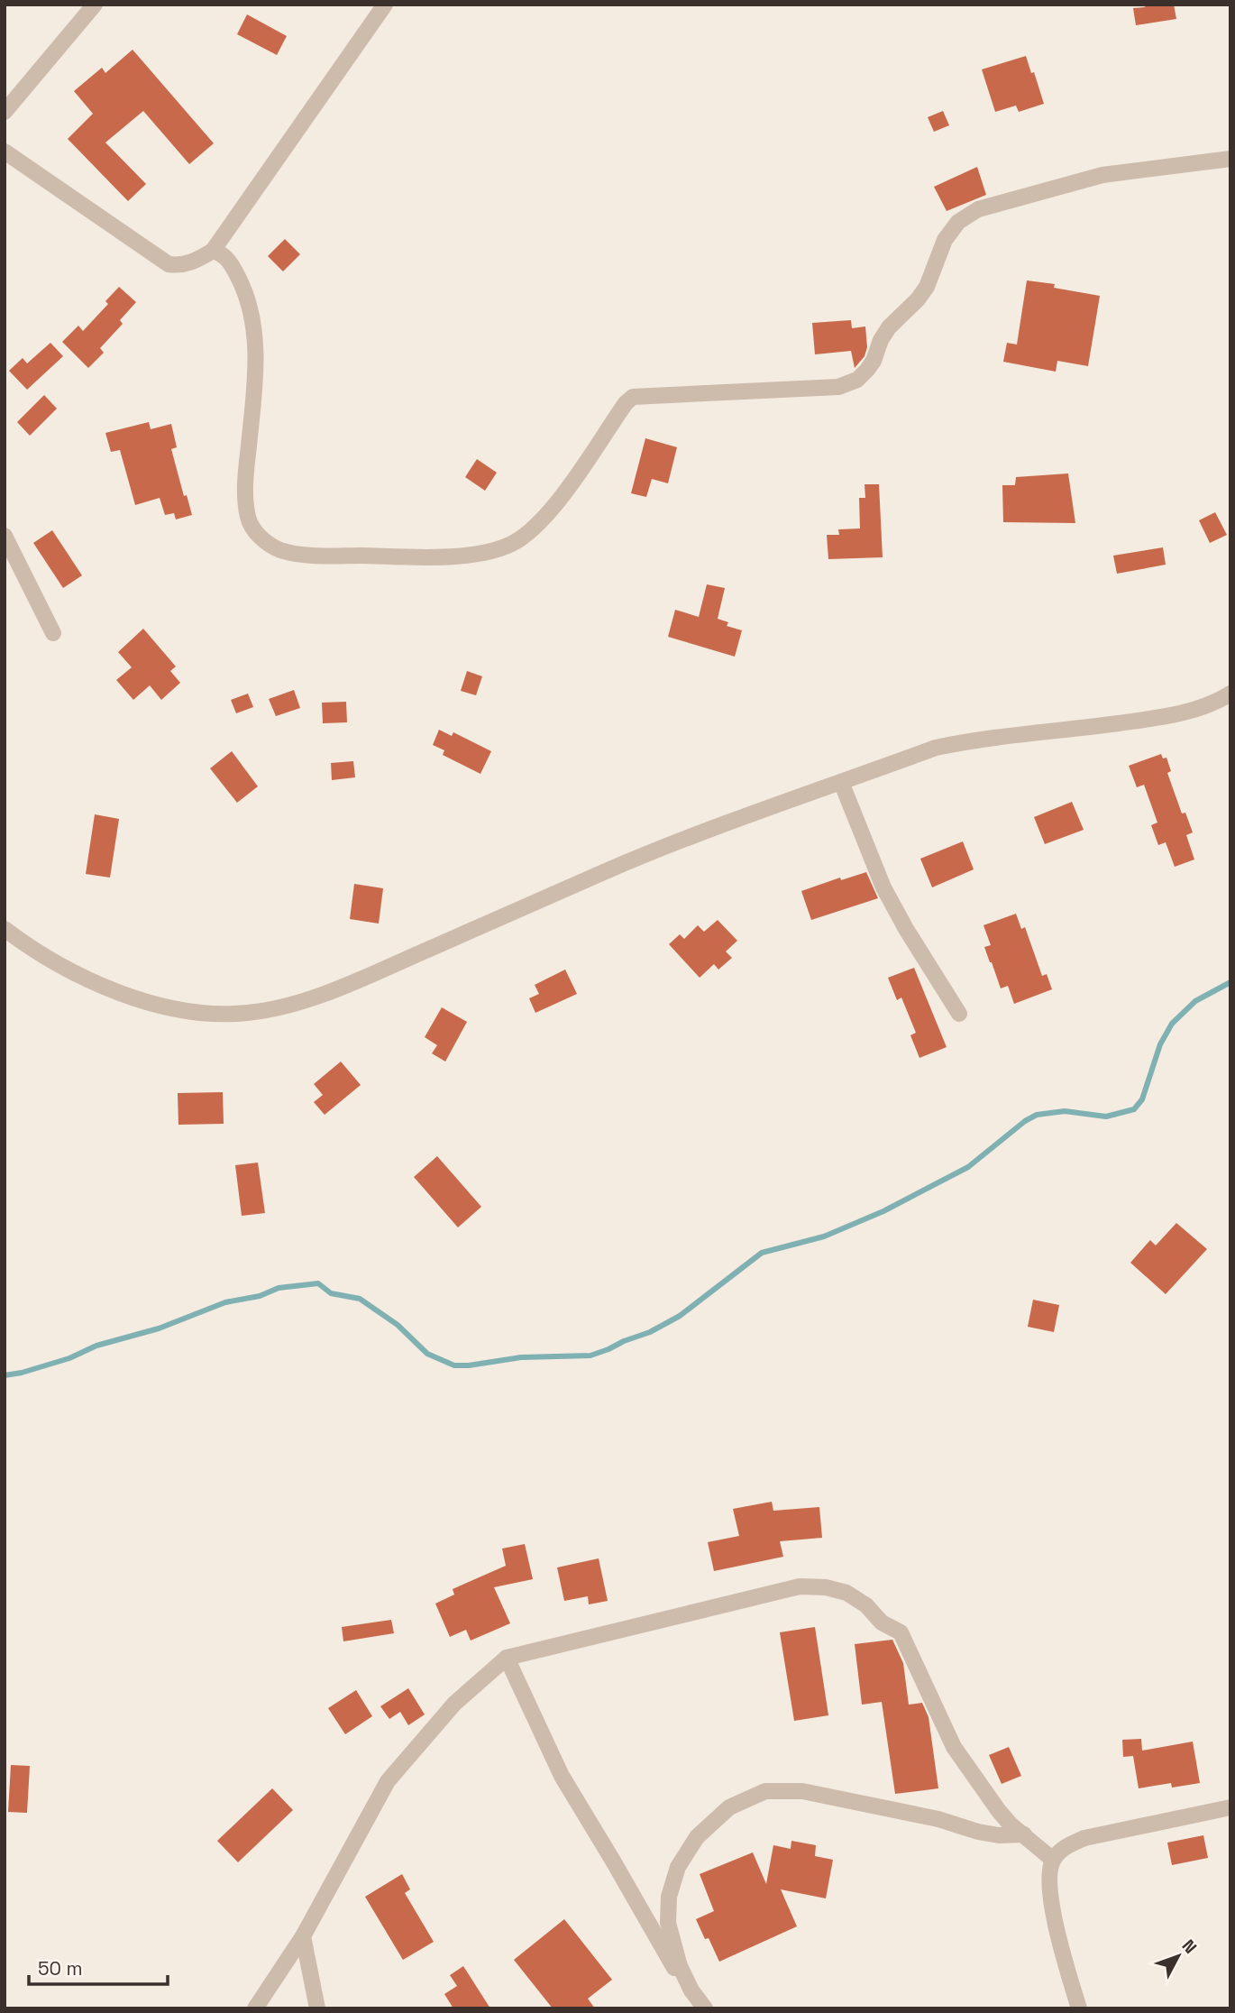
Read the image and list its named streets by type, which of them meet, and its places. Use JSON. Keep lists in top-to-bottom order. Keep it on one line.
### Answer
{"scale_bar":"50 m","north":"top right"}
